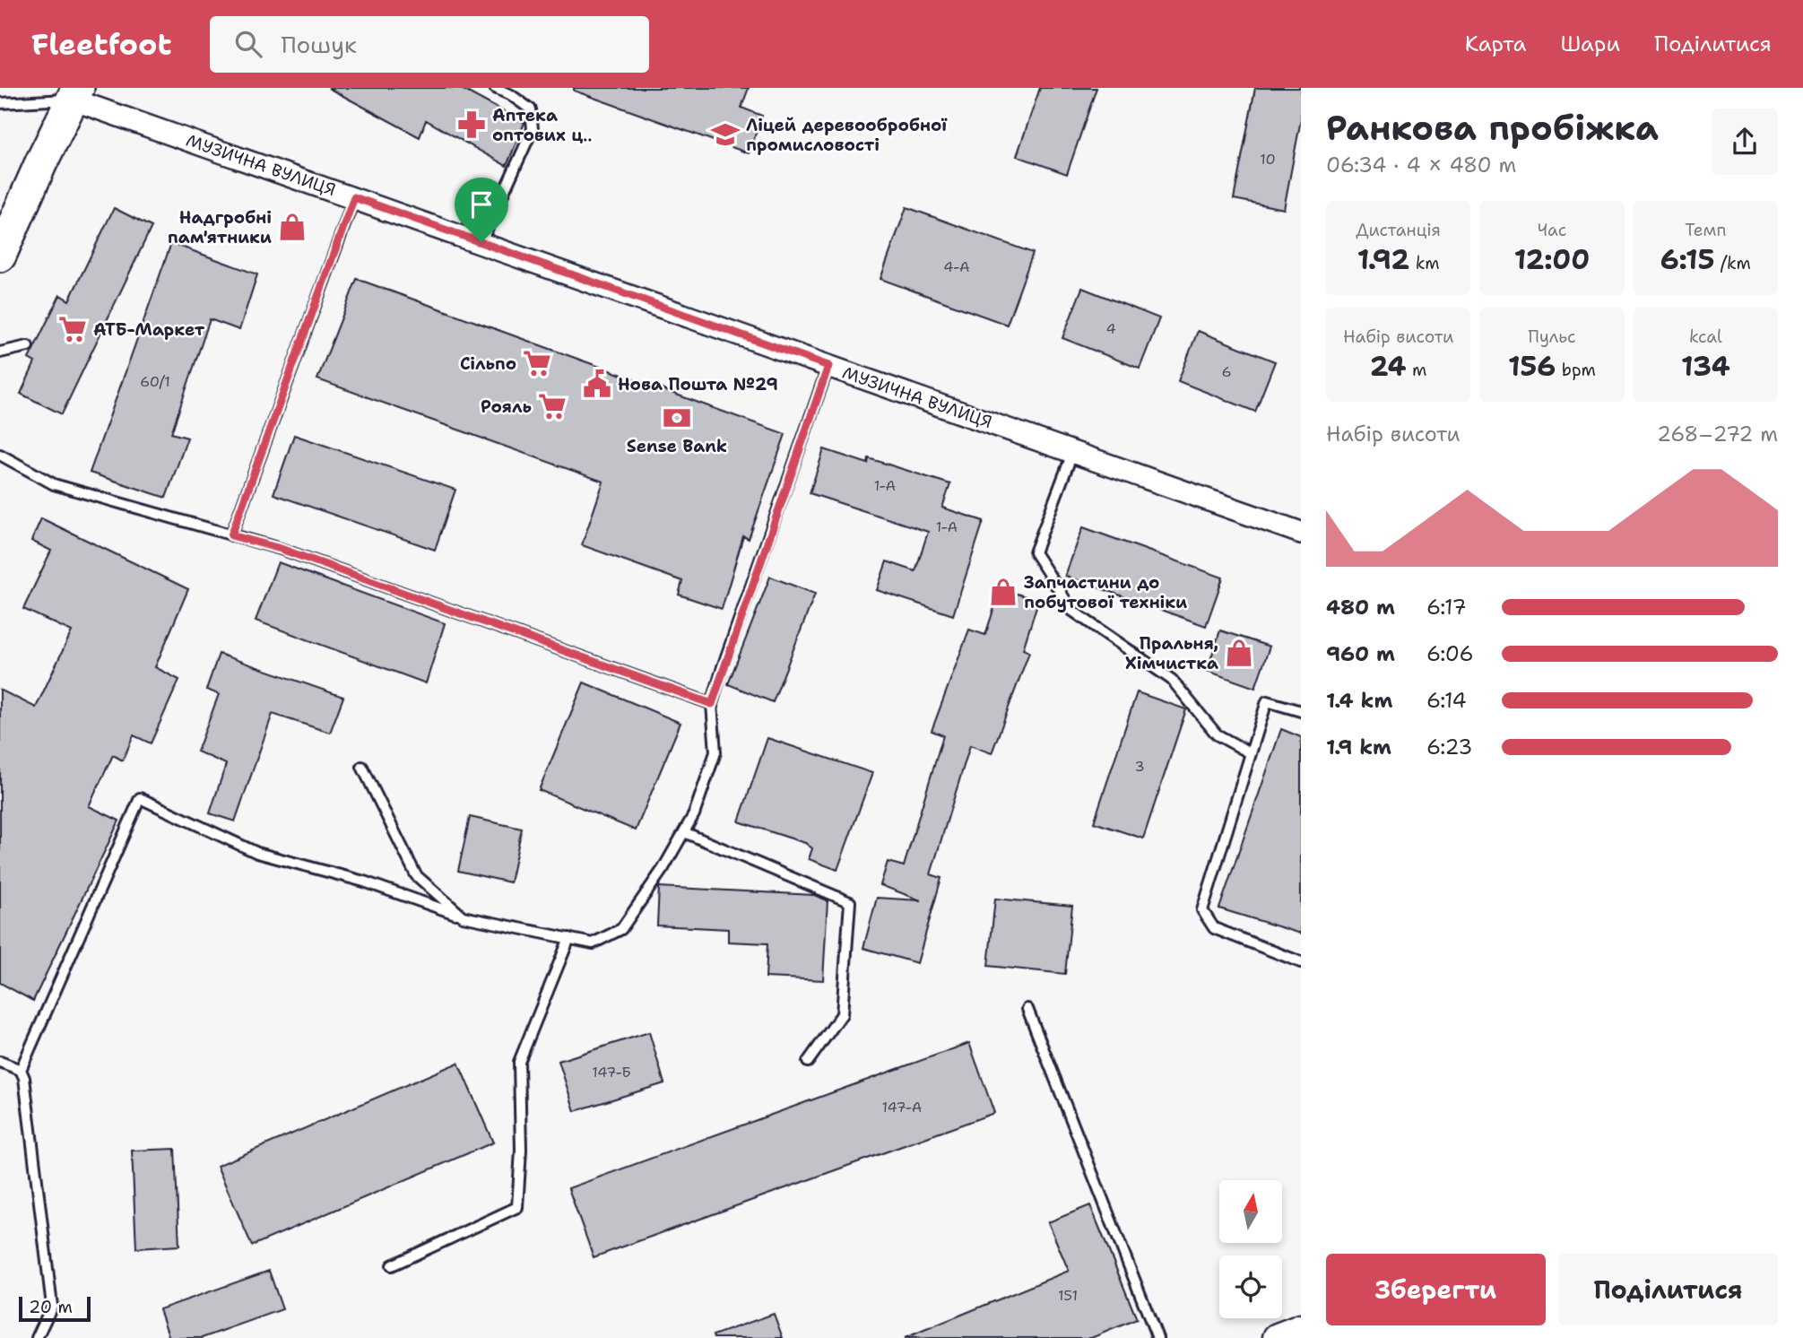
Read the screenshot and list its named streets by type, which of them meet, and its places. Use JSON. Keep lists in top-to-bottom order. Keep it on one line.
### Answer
{"streets":{"street":["МУЗИЧНА ВУЛИЦЯ"]},"places":{"pharmacy":["Аптека оптових ц‥"],"school or university":["Ліцей деревообробної промисловості"],"shop":["Надгробні пам'ятники","Запчастини до побутової техніки","Пральня, Хімчистка"],"supermarket":["АТБ-Маркет","Сільпо","Рояль"],"public building":["Нова Пошта №29"],"bank":["Sense Bank"]},"house_numbers":["10","4-А","4","6","60/1","1-А","1-А","3","147-Б","147-А","151"],"scale_bar":"20 m","north":"top","page":{"header":"Fleetfoot","search":"Пошук","nav":["Карта","Шари","Поділитися"],"heading":["Ранкова пробіжка","06:34 · 4 × 480 m"],"stats":[["Дистанція","1.92 km"],["Час","12:00"],["Темп","6:15 /km"],["Набір висоти","24 m"],["Пульс","156 bpm"],["kcal","134"]],"chart":["Набір висоти","268–272 m"],"list":[{"name":"480 m","note":"6:17"},{"name":"960 m","note":"6:06"},{"name":"1.4 km","note":"6:14"},{"name":"1.9 km","note":"6:23"}],"buttons":["Зберегти","Поділитися"],"scale":"20 m"}}
